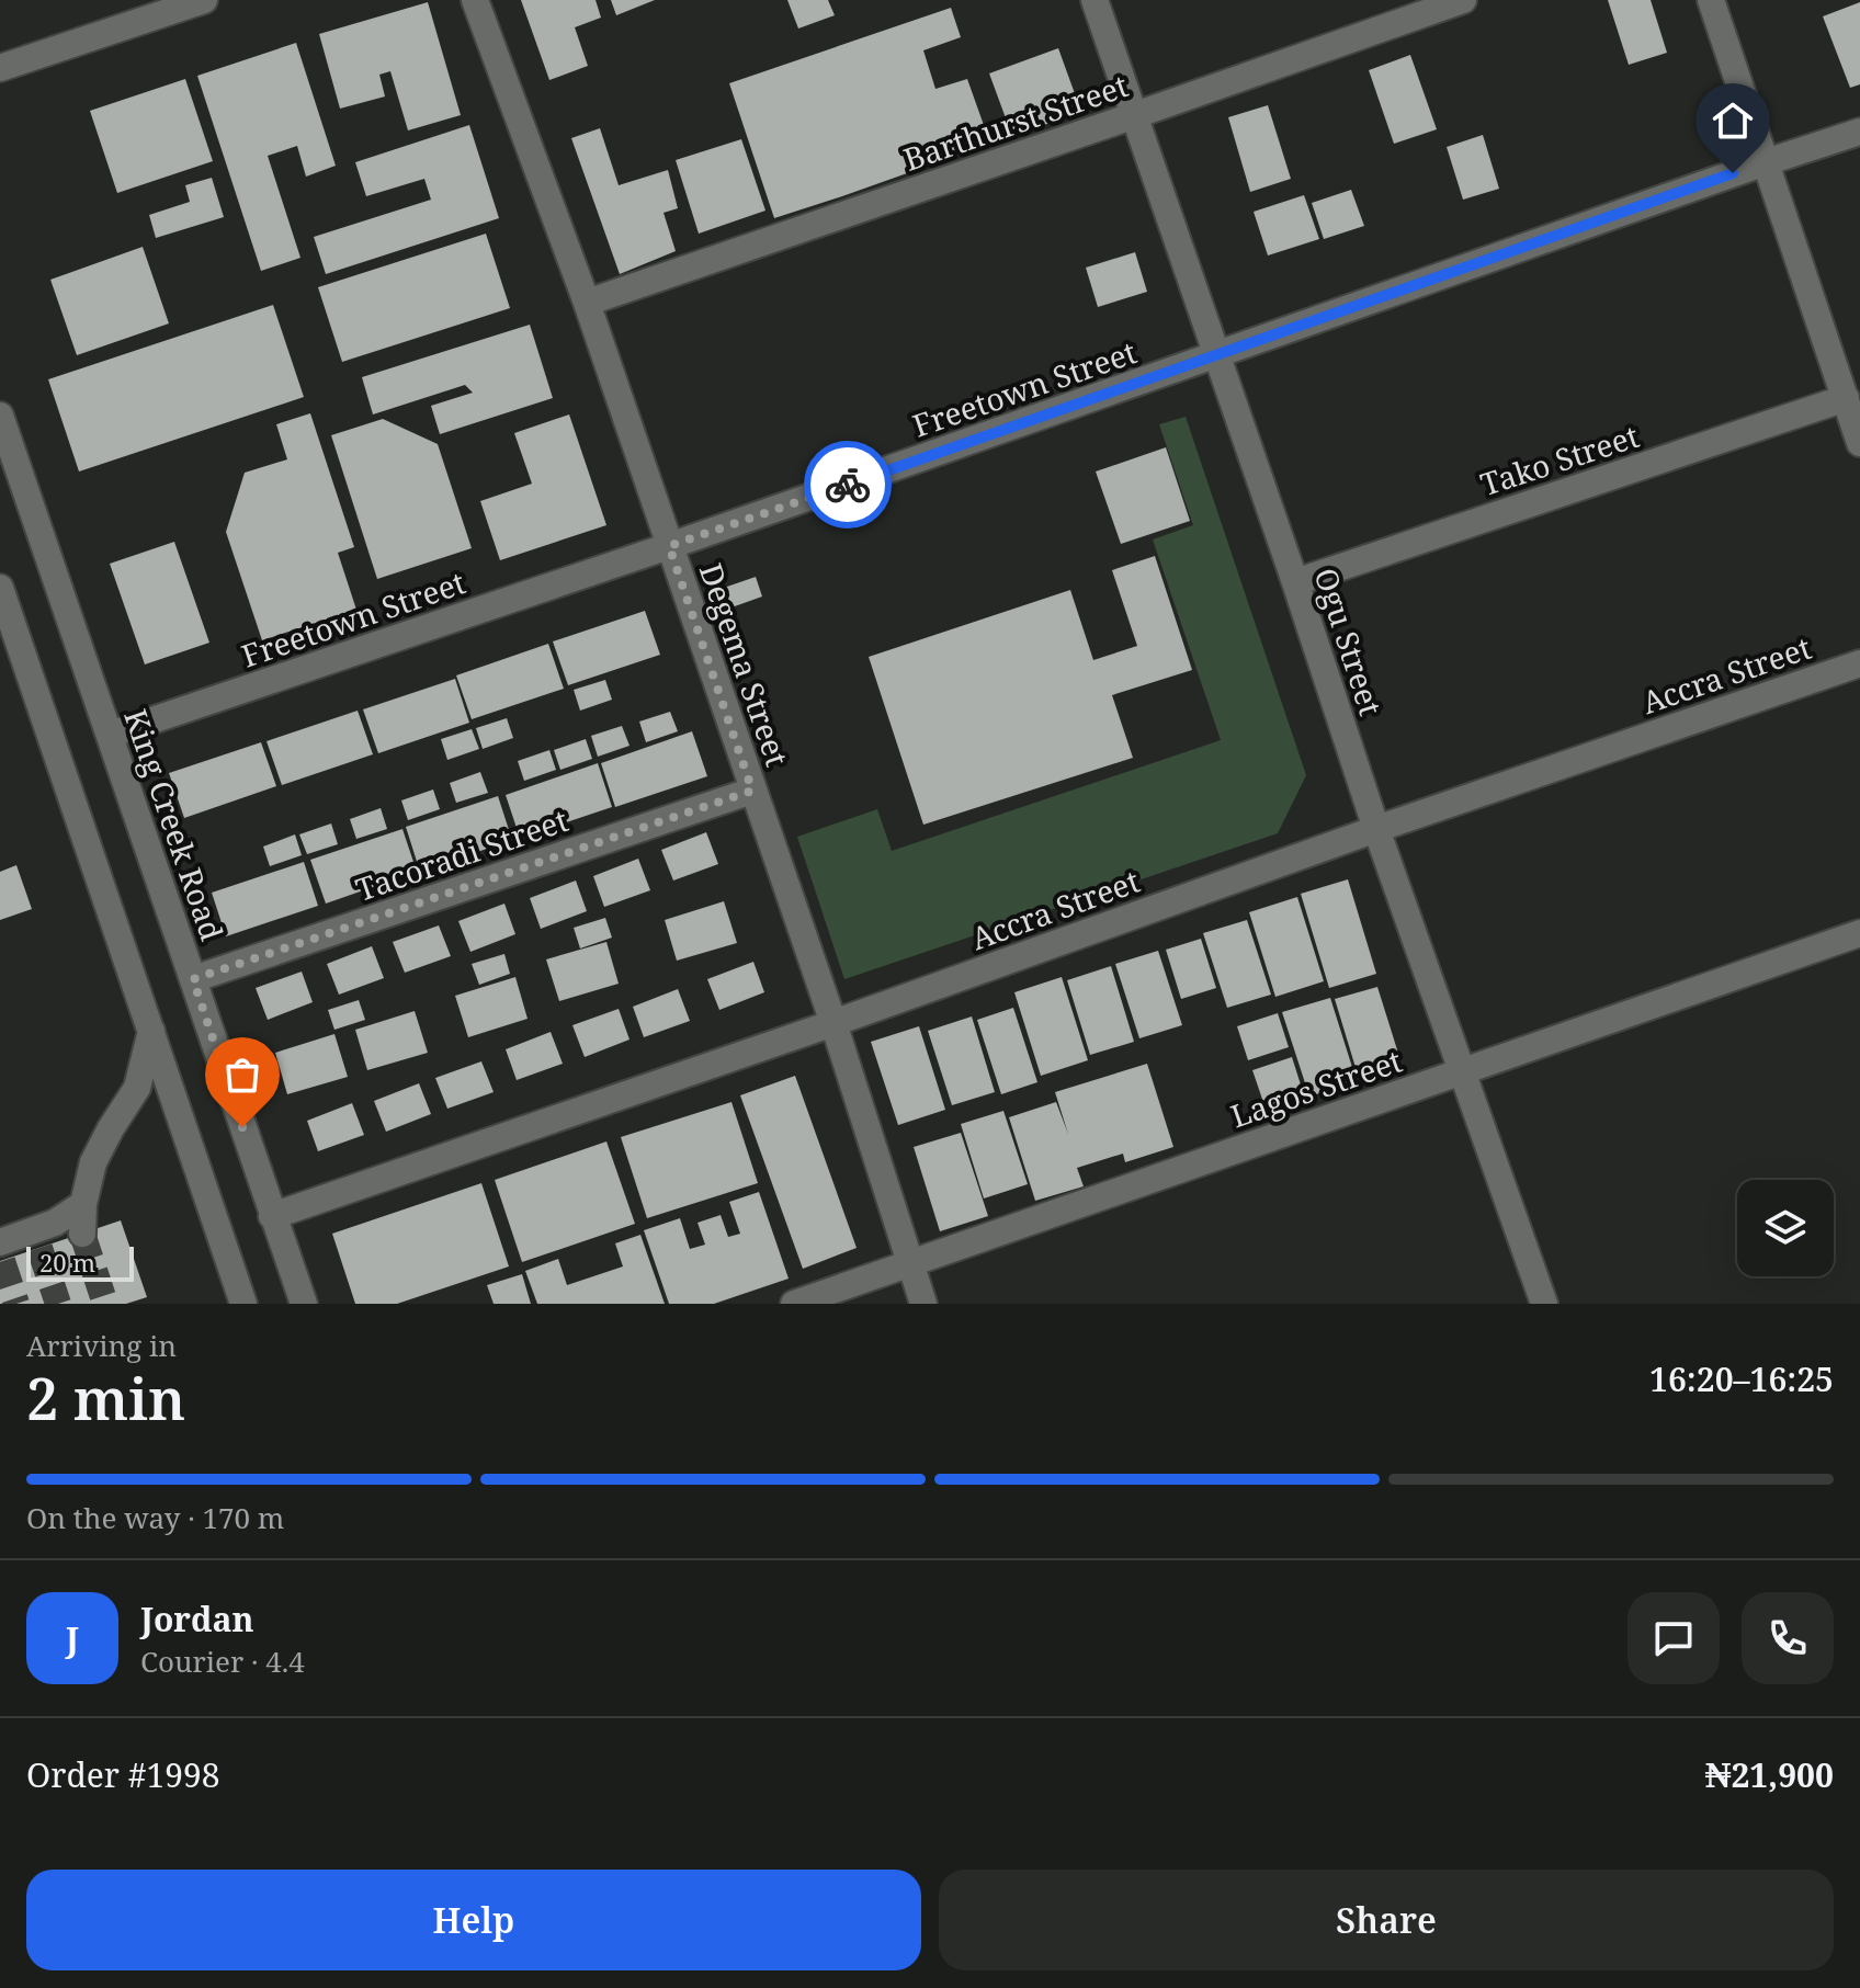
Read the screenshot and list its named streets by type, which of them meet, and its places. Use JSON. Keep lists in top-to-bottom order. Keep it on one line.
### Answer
{"streets":{"street":["Barthurst Street","Freetown Street","Tako Street","Ogu Street","Degema Street","Accra Street","King Creek Road","Tacoradi Street","Lagos Street"]},"crossings":[["Barthurst Street","Ogu Street"],["Barthurst Street","Degema Street"],["Freetown Street","Ogu Street"],["Freetown Street","Degema Street"],["Freetown Street","King Creek Road"],["Tako Street","Ogu Street"],["Ogu Street","Accra Street"],["Ogu Street","Lagos Street"],["Degema Street","Accra Street"],["Degema Street","Tacoradi Street"],["Degema Street","Lagos Street"],["Accra Street","King Creek Road"],["King Creek Road","Tacoradi Street"]],"scale_bar":"20 m","page":{"scale":"20 m","heading":["2 min","Arriving in","16:20–16:25"],"panel":["Jordan","Courier · 4.4","Order #1998","₦21,900"],"bar":"On the way · 170 m","round":"J","buttons":["Help","Share"]}}
